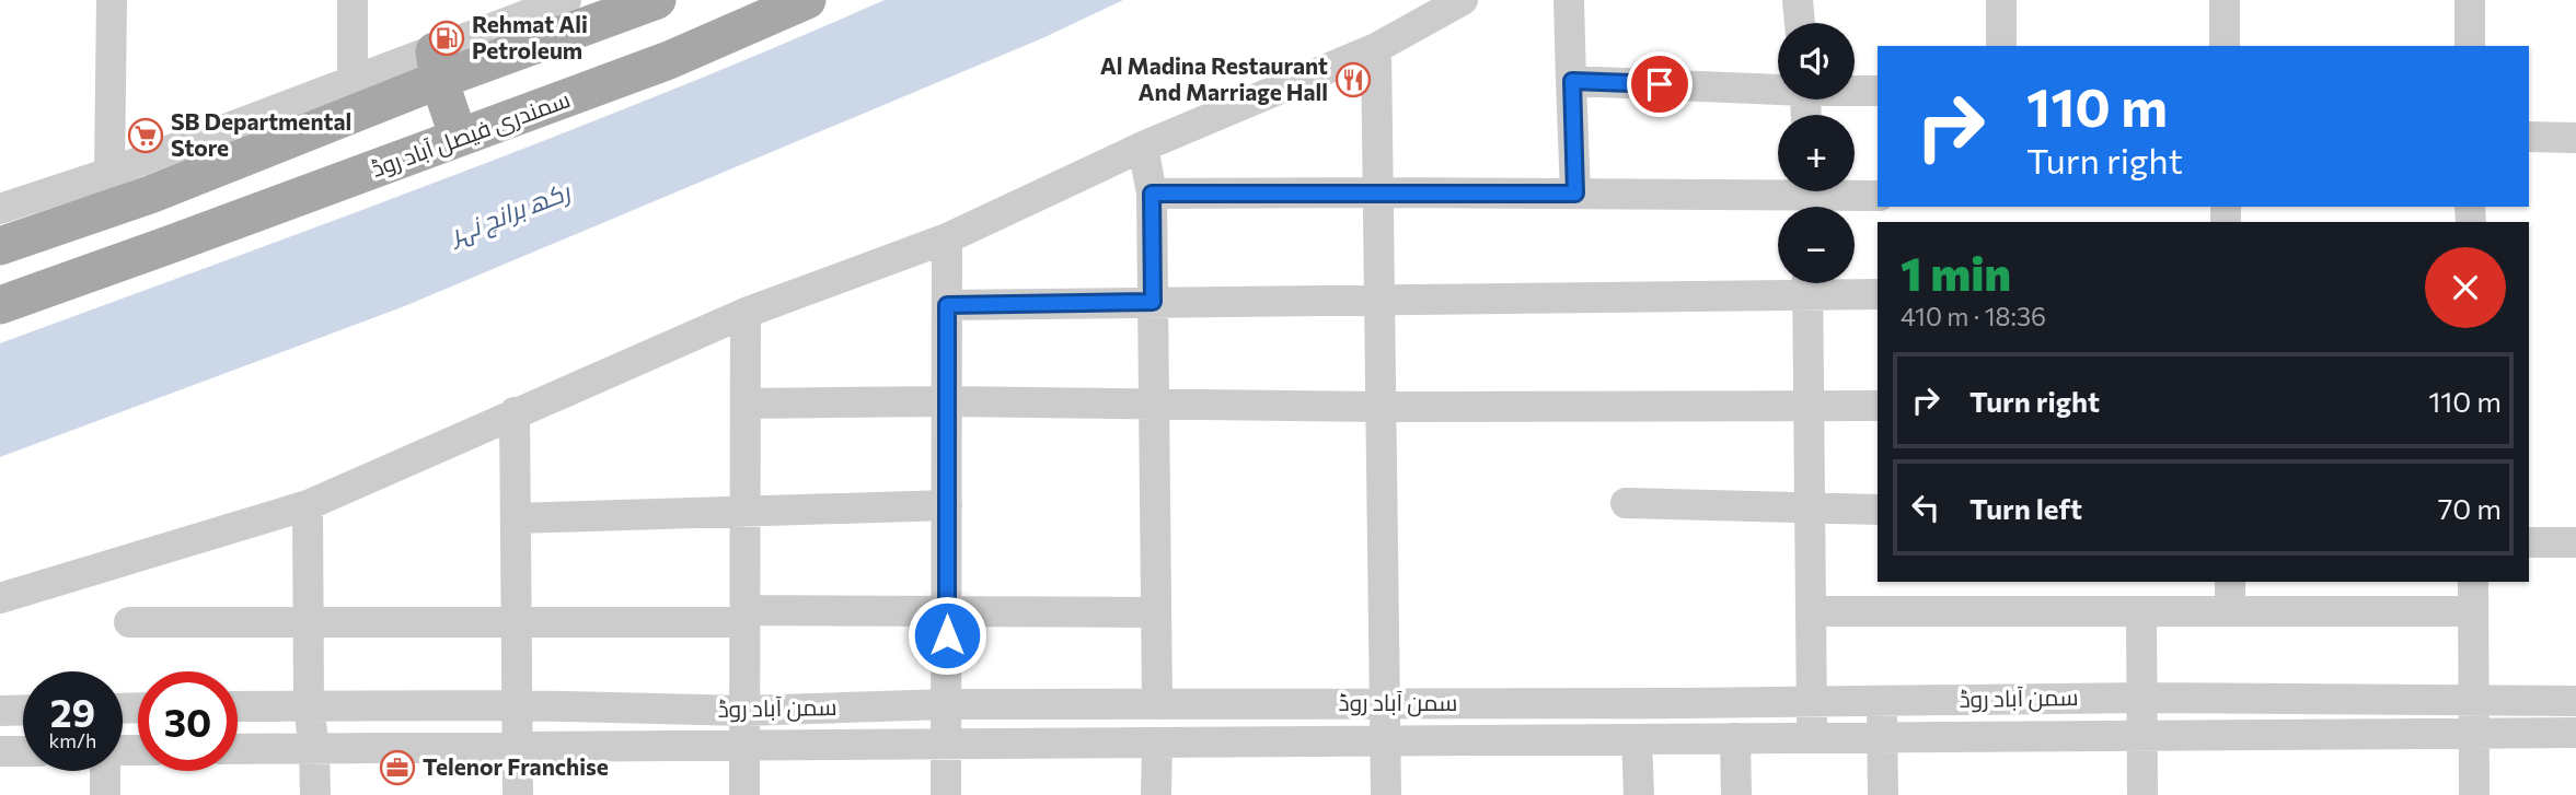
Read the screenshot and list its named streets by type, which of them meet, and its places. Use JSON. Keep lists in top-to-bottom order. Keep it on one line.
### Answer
{"streets":{"main road":["سمندری فیصل آباد روڈ"],"street":["سمن آباد روڈ"]},"water":["رکھ برانچ نہر"],"places":{"fuel station":["Rehmat Ali Petroleum"],"restaurant":["Al Madina Restaurant And Marriage Hall"],"supermarket":["SB Departmental Store"],"office":["Telenor Franchise"]},"page":{"map_buttons":["+","−"],"turn":["110 m","Turn right"],"heading":["1 min","410 m · 18:36"],"list":[{"name":"Turn right","value":"110 m"},{"name":"Turn left","value":"70 m"}],"speed":"29 km/h","limit":"30"}}
